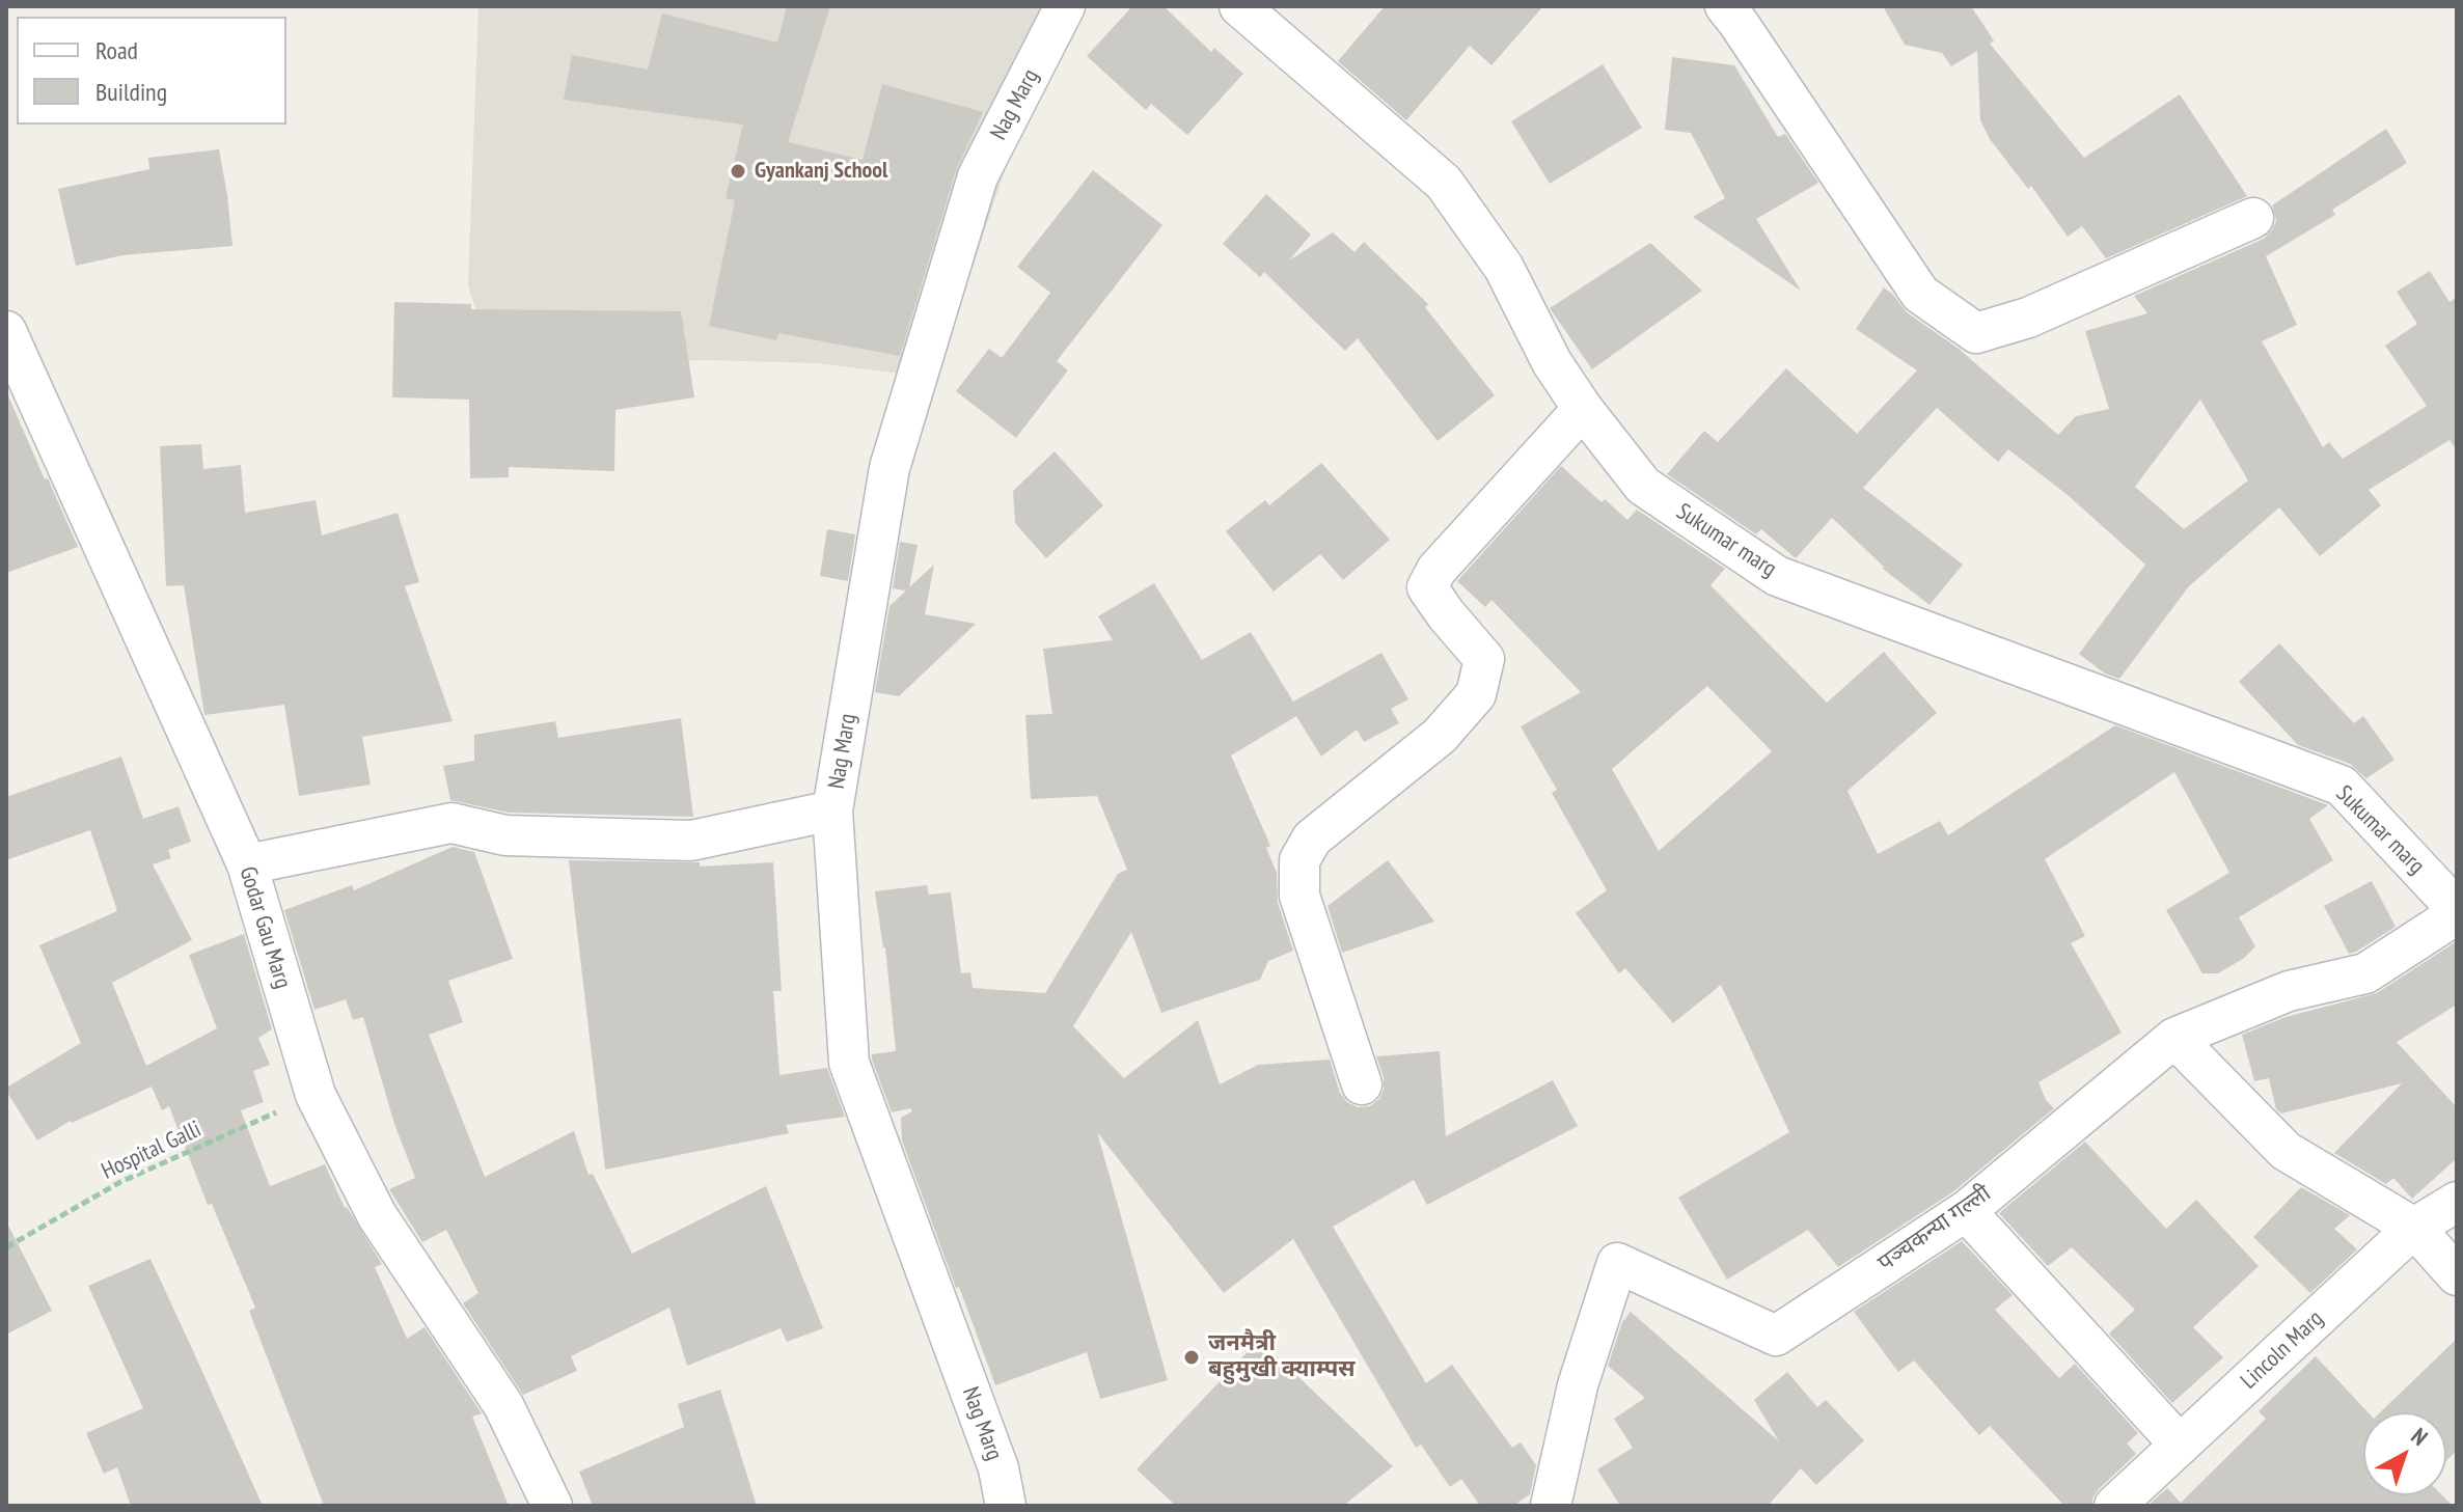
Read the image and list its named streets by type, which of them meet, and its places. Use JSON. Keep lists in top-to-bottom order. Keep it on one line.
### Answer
{"streets":{"street":["Nag Marg","Sukumar marg","Godar Gau Marg","पञ्चकन्या गल्ली","Lincoln Marg"],"path":["Hospital Galli"]},"crossings":[["Sukumar marg","पञ्चकन्या गल्ली"],["Godar Gau Marg","Hospital Galli"]],"places":["Gyankanj School","जनमैत्री बहुमुखी क्याम्पस"],"legend":["Road","Building"],"north":"top right"}
